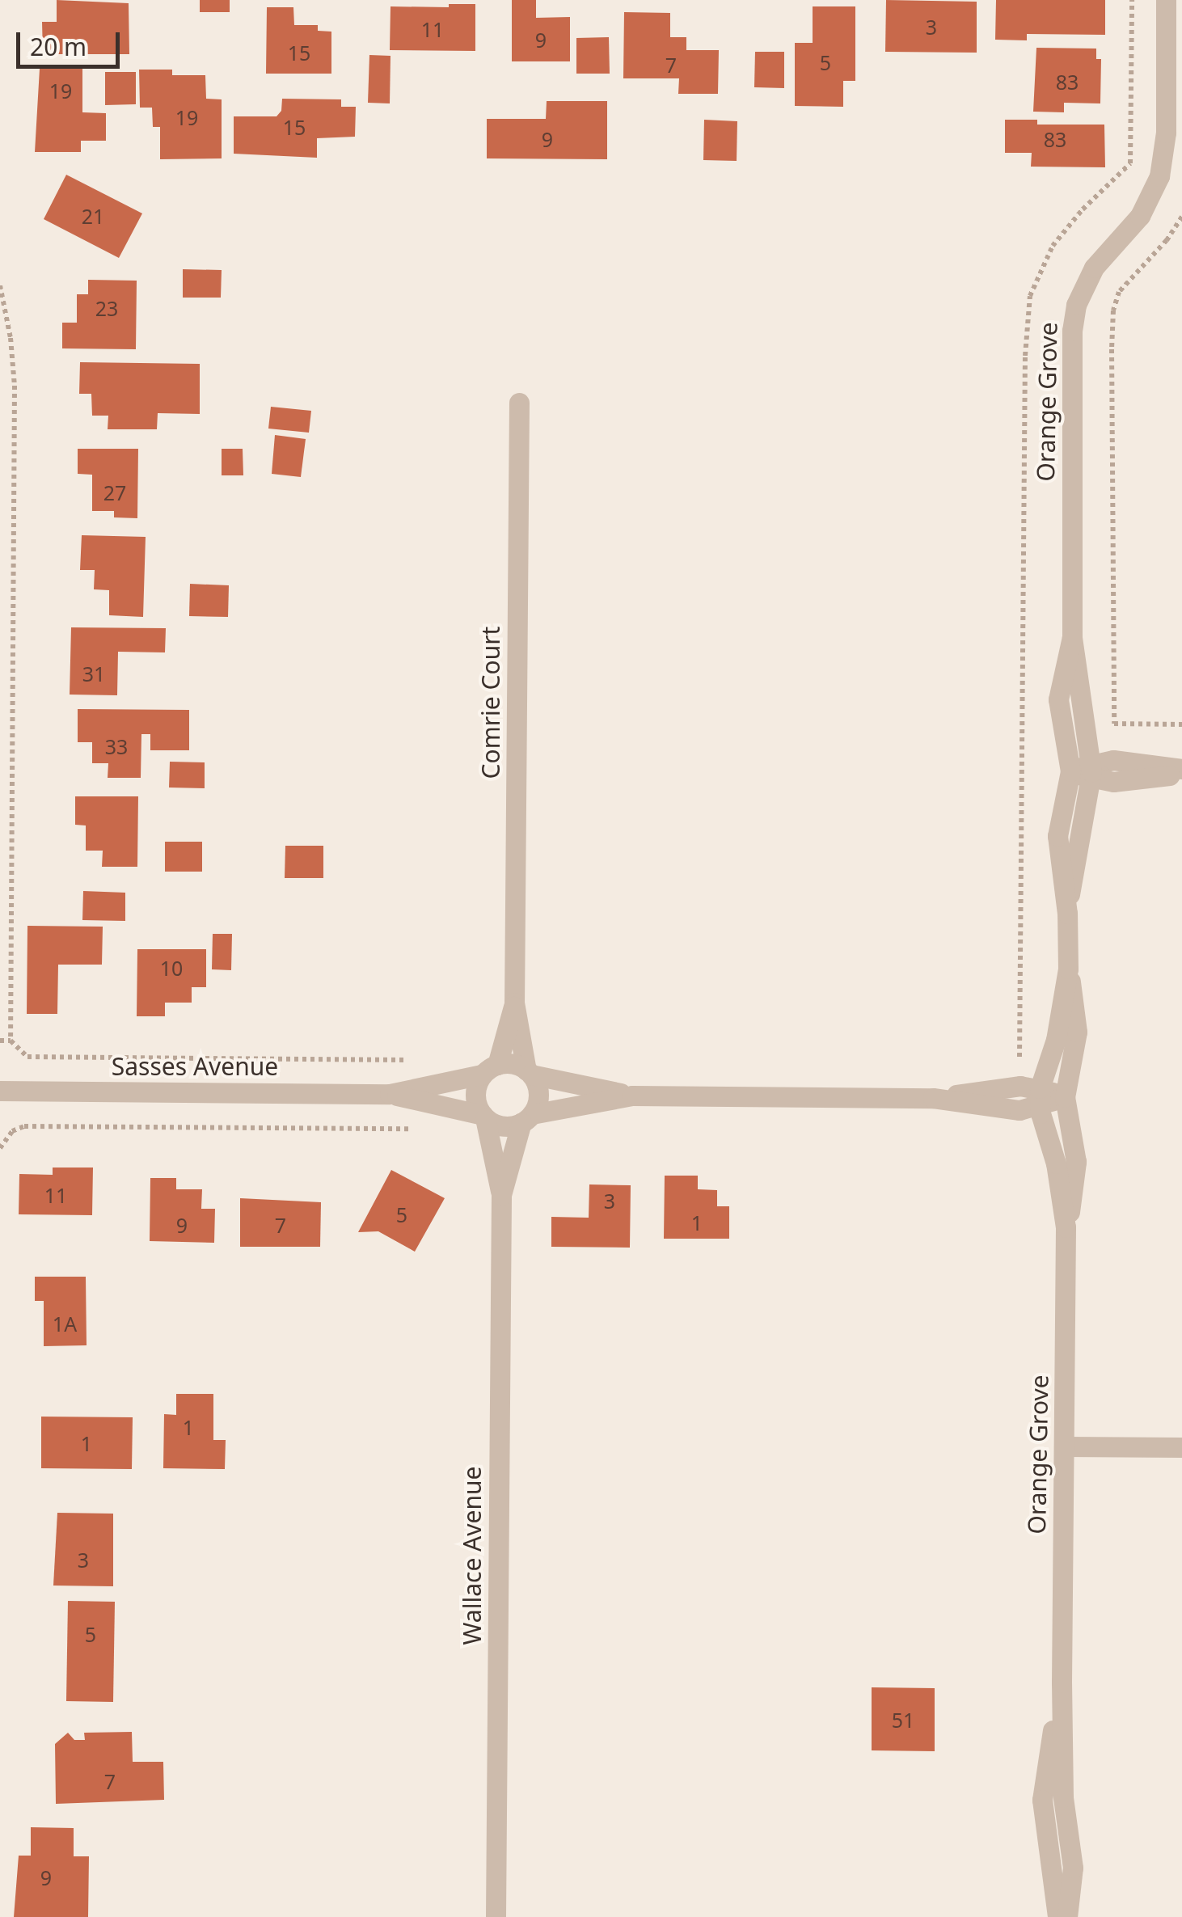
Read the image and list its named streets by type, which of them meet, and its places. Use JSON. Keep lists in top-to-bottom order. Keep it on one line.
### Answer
{"streets":{"street":["Orange Grove","Comrie Court","Sasses Avenue","Wallace Avenue"]},"crossings":[["Comrie Court","Sasses Avenue"],["Comrie Court","Wallace Avenue"],["Sasses Avenue","Wallace Avenue"]],"house_numbers":["3","11","9","15","5","7","83","19","19","15","9","83","21","23","27","31","33","10","11","3","5","1","9","7","1A","1","1","3","5","51","7","9"],"scale_bar":"20 m"}
